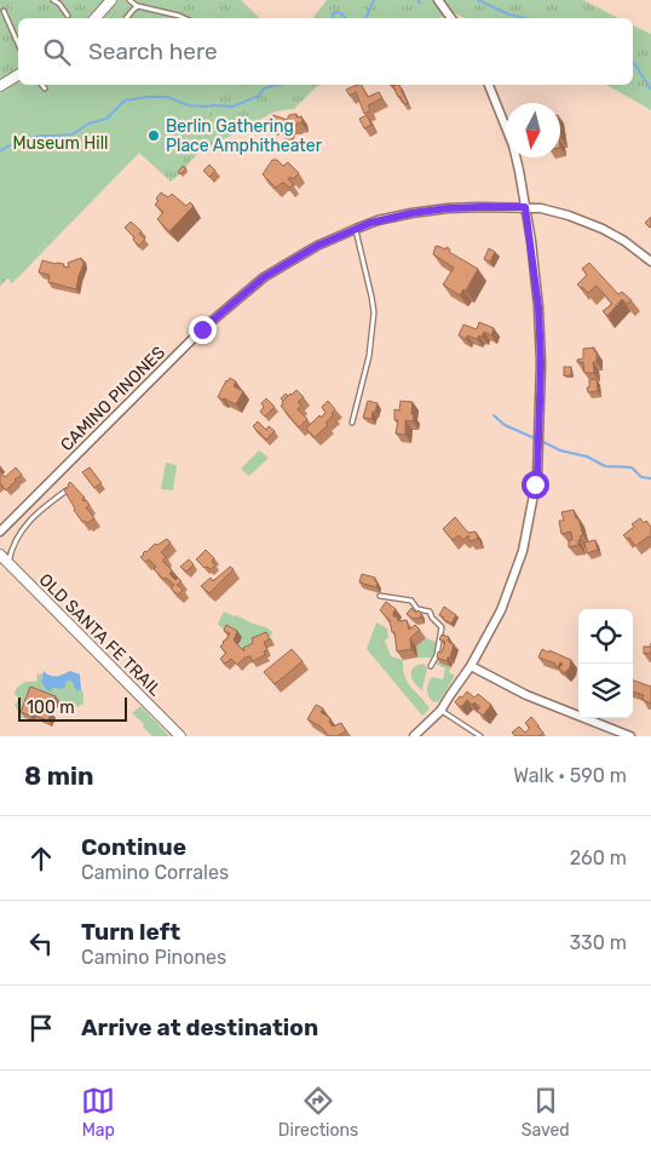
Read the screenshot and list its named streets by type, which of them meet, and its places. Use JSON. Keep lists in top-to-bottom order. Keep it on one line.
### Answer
{"streets":{"street":["CAMINO PINONES","OLD SANTA FE TRAIL"]},"parks":["Museum Hill"],"places":["Berlin Gathering Place Amphitheater"],"scale_bar":"100 m","north":"bottom","page":{"search":"Search here","scale":"100 m","heading":["8 min","Walk · 590 m"],"list":[["Continue","Camino Corrales","260 m"],["Turn left","Camino Pinones","330 m"],"Arrive at destination"],"nav":["Map","Directions","Saved"]}}
